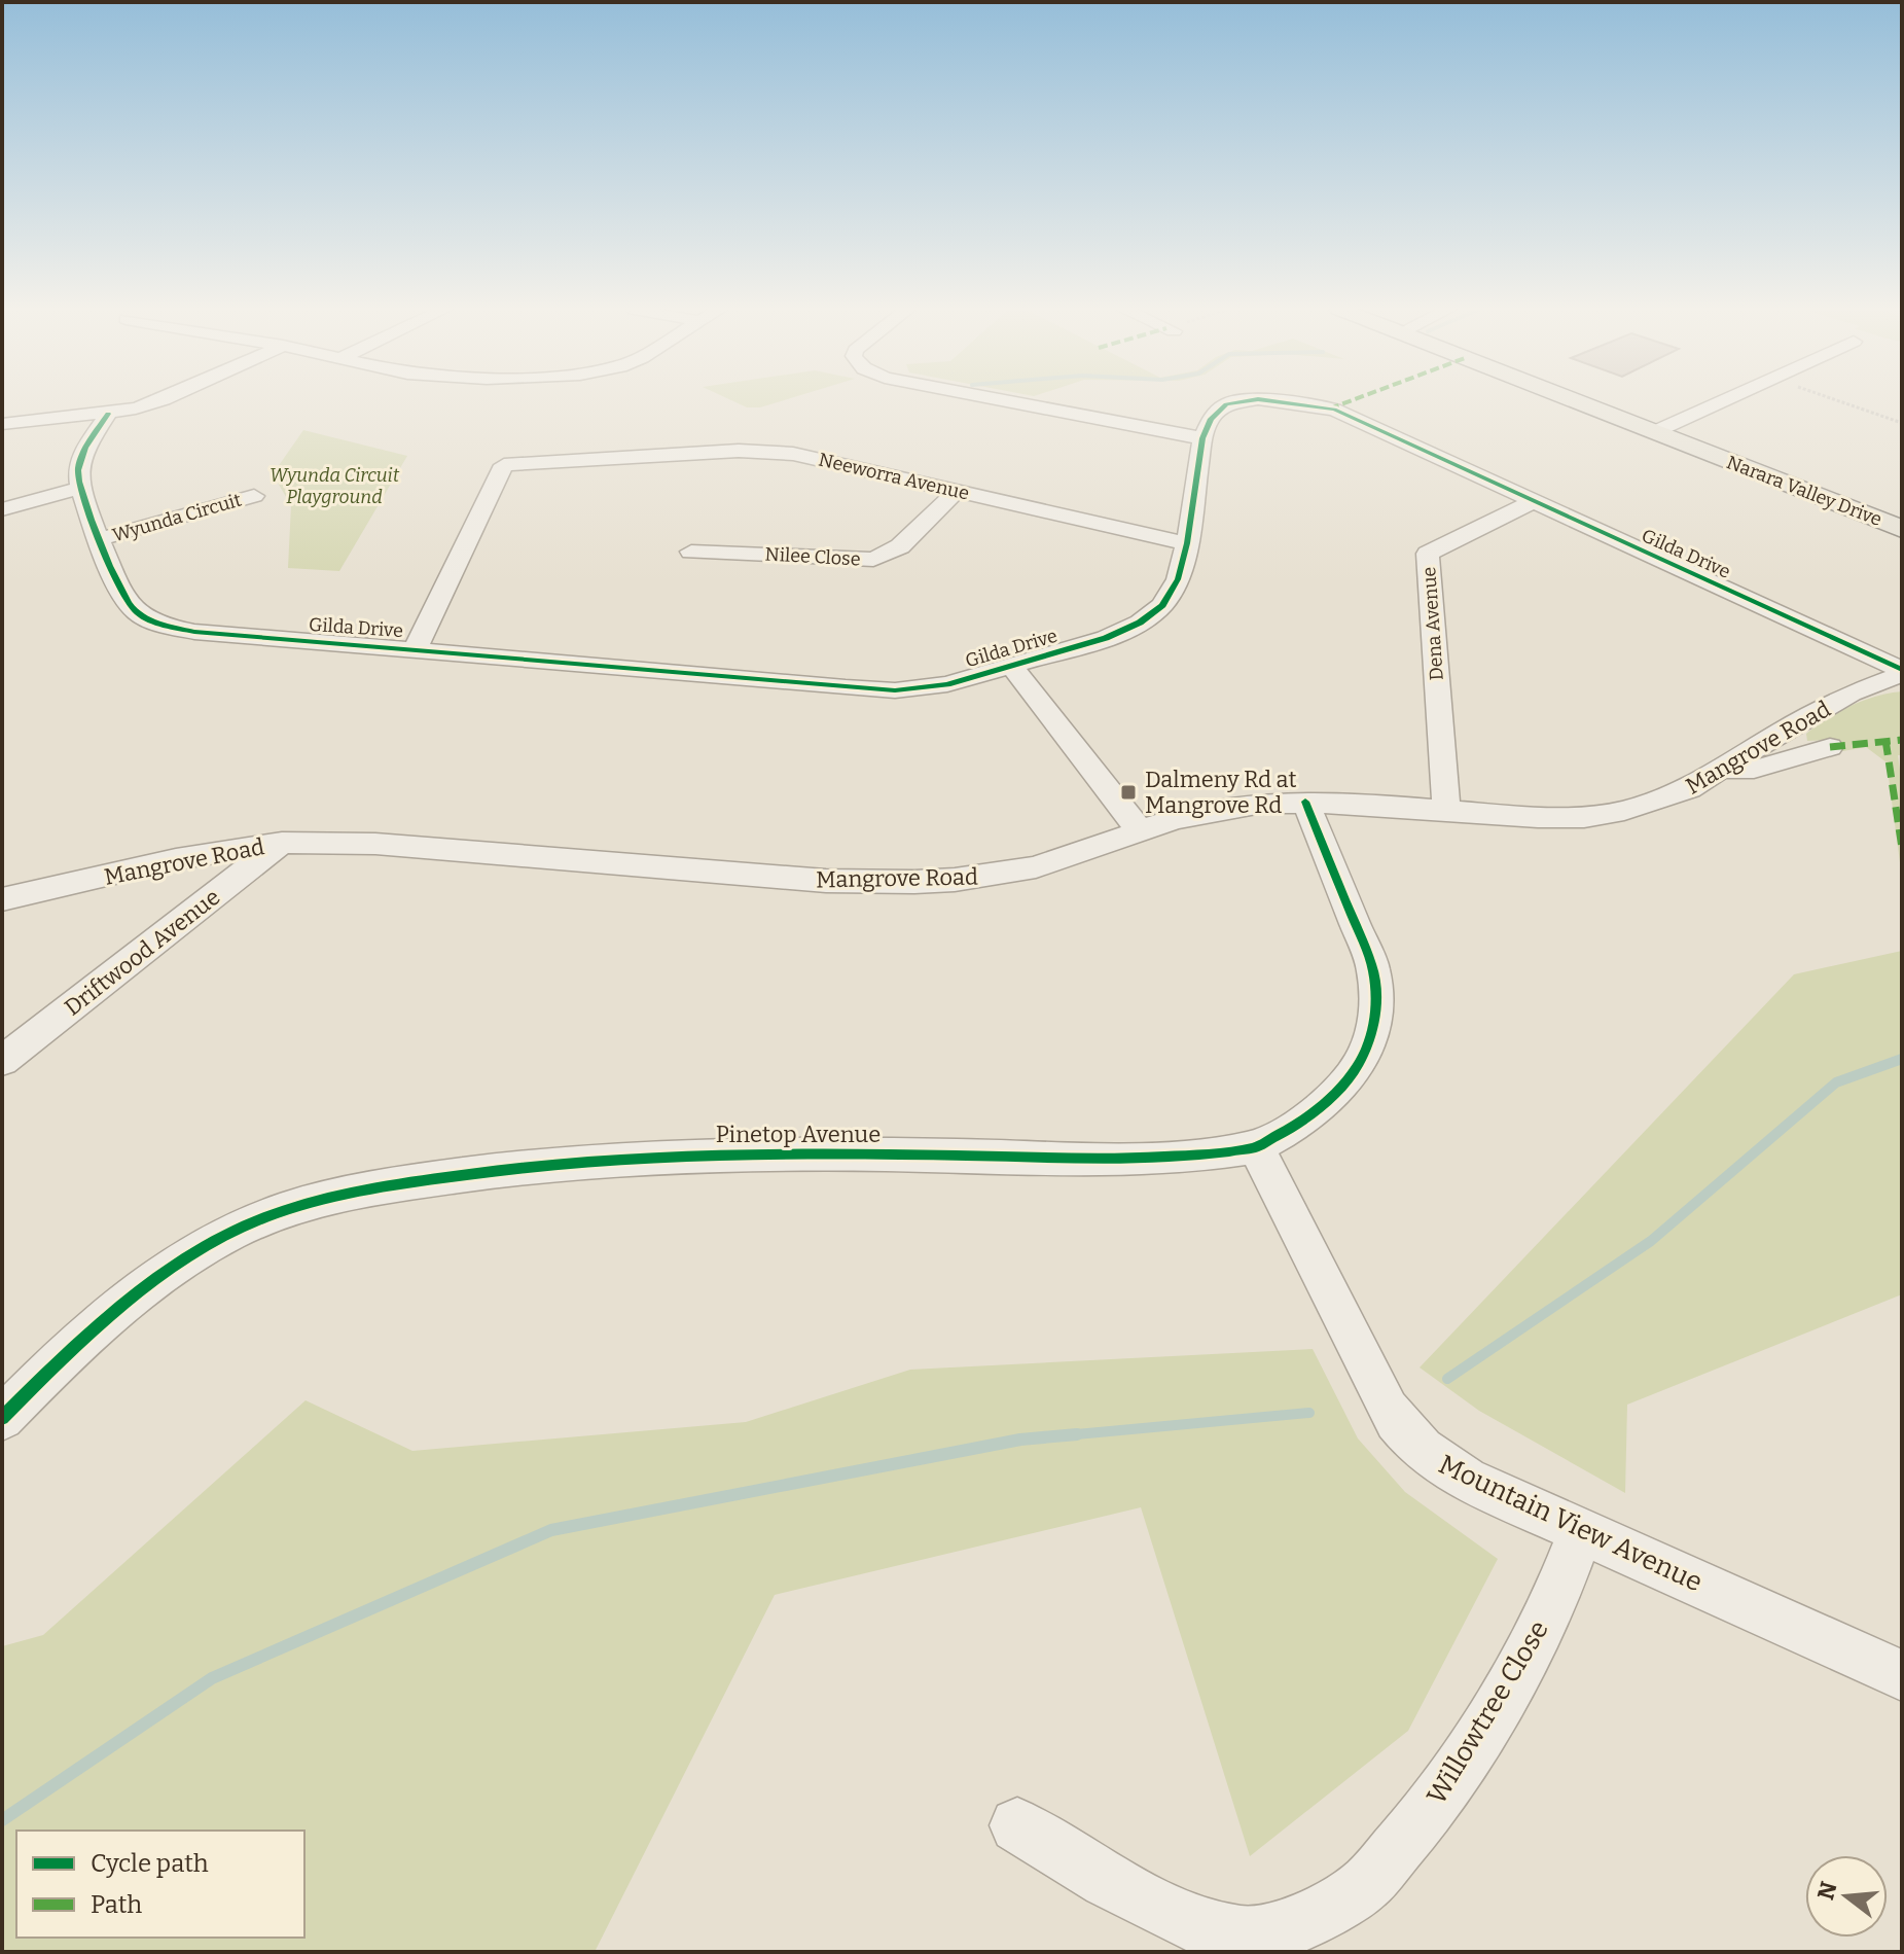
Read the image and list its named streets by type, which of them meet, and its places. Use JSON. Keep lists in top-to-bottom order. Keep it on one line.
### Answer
{"streets":{"main road":["Narara Valley Drive"],"street":["Neeworra Avenue","Wyunda Circuit","Gilda Drive","Nilee Close","Dena Avenue","Mangrove Road","Driftwood Avenue","Pinetop Avenue","Mountain View Avenue","Willowtree Close"]},"crossings":[["Neeworra Avenue","Gilda Drive"],["Neeworra Avenue","Nilee Close"],["Wyunda Circuit","Gilda Drive"],["Gilda Drive","Dena Avenue"],["Gilda Drive","Mangrove Road"],["Dena Avenue","Mangrove Road"],["Mangrove Road","Driftwood Avenue"],["Mangrove Road","Pinetop Avenue"],["Pinetop Avenue","Mountain View Avenue"],["Mountain View Avenue","Willowtree Close"]],"parks":["Wyunda Circuit Playground"],"places":{"transit":["Dalmeny Rd at Mangrove Rd"]},"legend":["Cycle path","Path"],"north":"left"}
